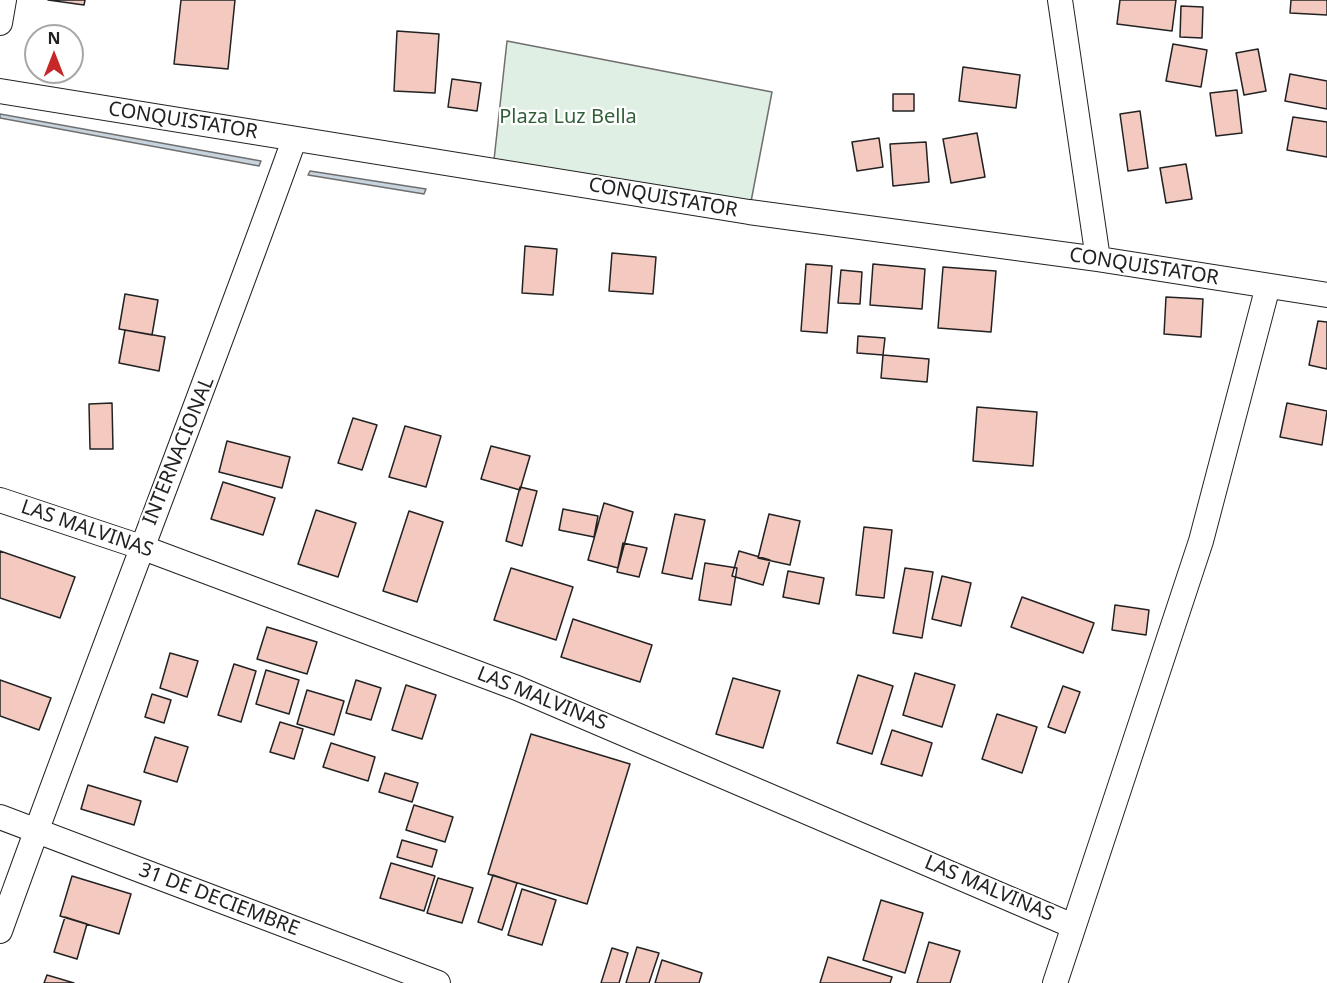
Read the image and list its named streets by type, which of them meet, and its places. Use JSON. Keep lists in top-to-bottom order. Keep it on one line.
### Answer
{"streets":{"street":["CONQUISTATOR","INTERNACIONAL","LAS MALVINAS","31 DE DECIEMBRE"]},"crossings":[["CONQUISTATOR","INTERNACIONAL"],["INTERNACIONAL","LAS MALVINAS"],["INTERNACIONAL","31 DE DECIEMBRE"]],"parks":["Plaza Luz Bella"],"north":"top"}
